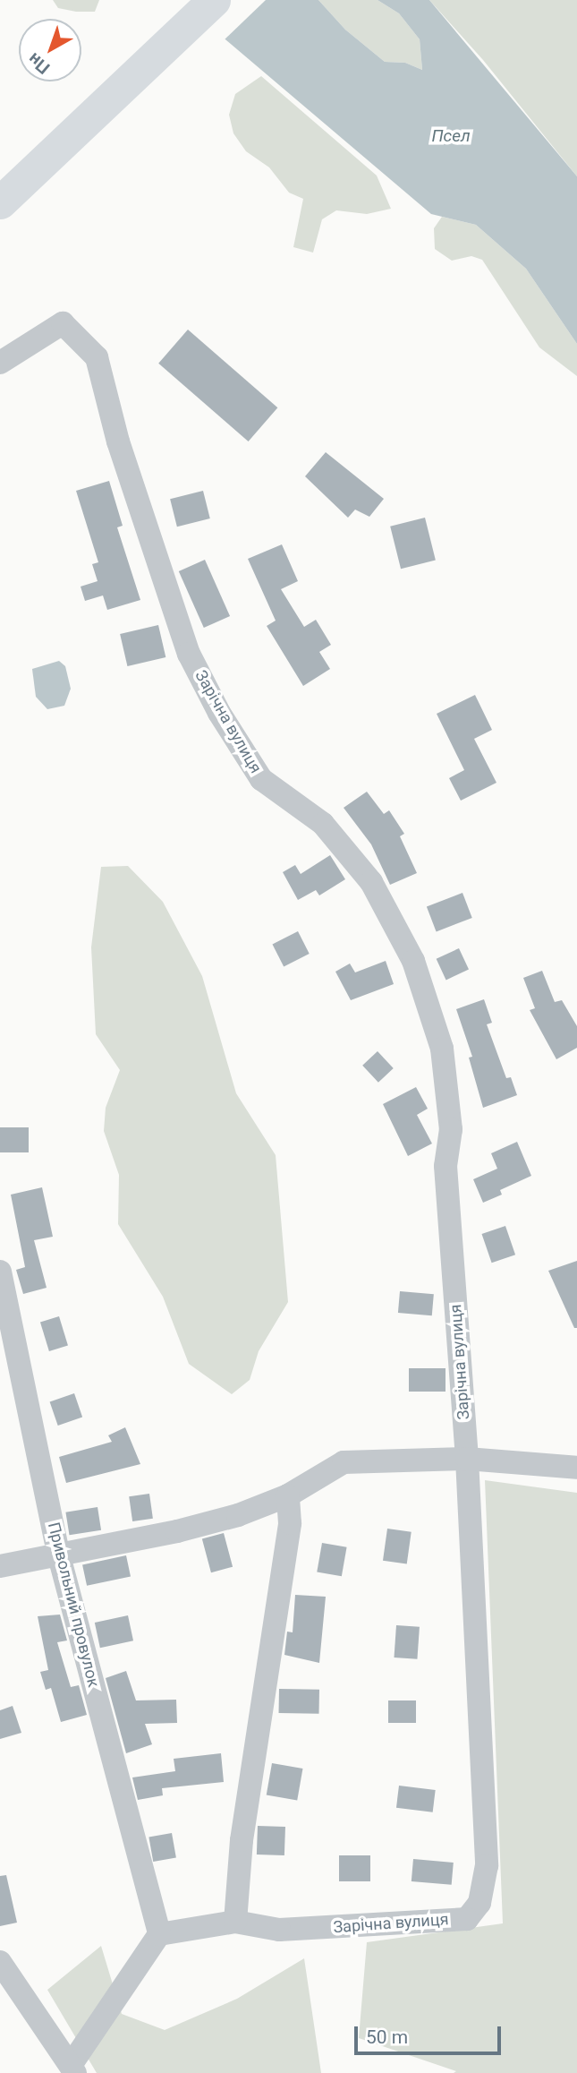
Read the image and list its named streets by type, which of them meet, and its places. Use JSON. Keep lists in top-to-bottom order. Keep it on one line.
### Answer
{"streets":{"street":["Зарічна вулиця","Привольний провулок"]},"crossings":[["Зарічна вулиця","Привольний провулок"]],"water":["Псел"],"scale_bar":"50 m","north":"bottom left"}
